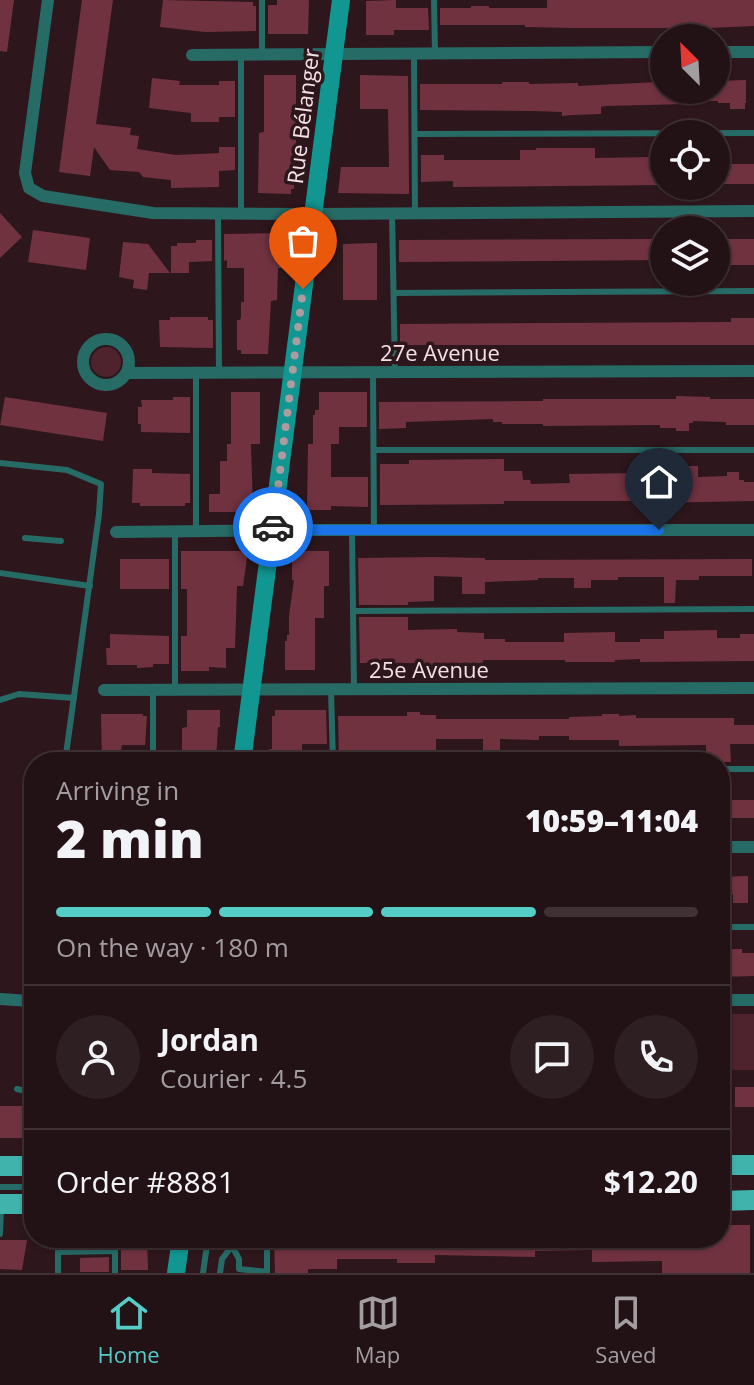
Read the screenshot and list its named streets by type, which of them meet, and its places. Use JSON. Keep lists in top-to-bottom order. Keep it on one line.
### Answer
{"streets":{"street":["Rue Bélanger","27e Avenue","25e Avenue"]},"crossings":[["Rue Bélanger","27e Avenue"],["Rue Bélanger","25e Avenue"]],"north":"top left","page":{"heading":["2 min","Arriving in","10:59–11:04"],"panel":["Jordan","Courier · 4.5","Order #8881","$12.20"],"bar":"On the way · 180 m","tabs":["Home","Map","Saved"]}}
